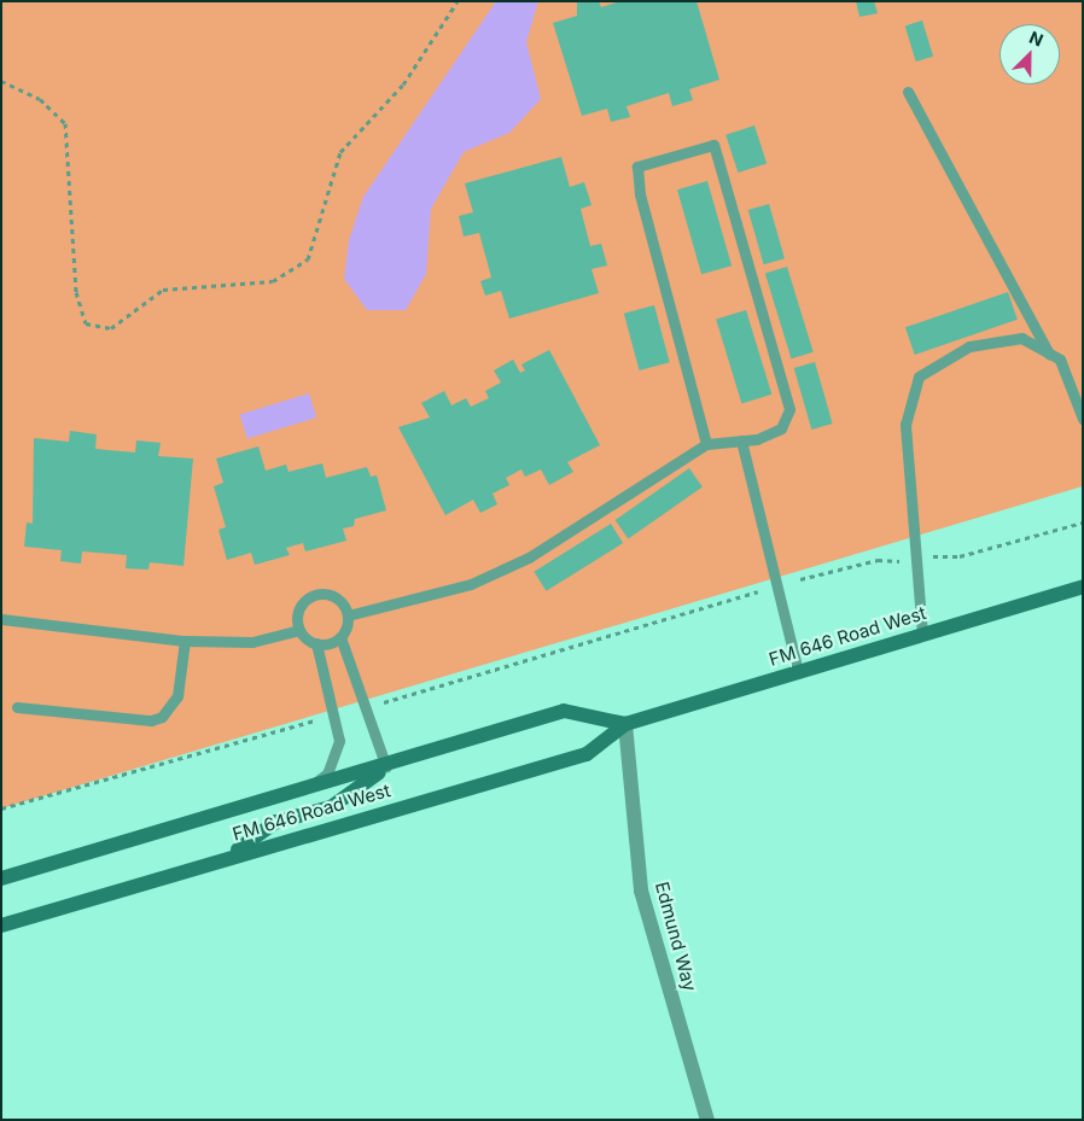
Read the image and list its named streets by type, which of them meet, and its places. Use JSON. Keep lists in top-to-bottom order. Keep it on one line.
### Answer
{"streets":{"main road":["FM 646 Road West"],"street":["Edmund Way"]},"crossings":[["FM 646 Road West","Edmund Way"]],"north":"top right"}
